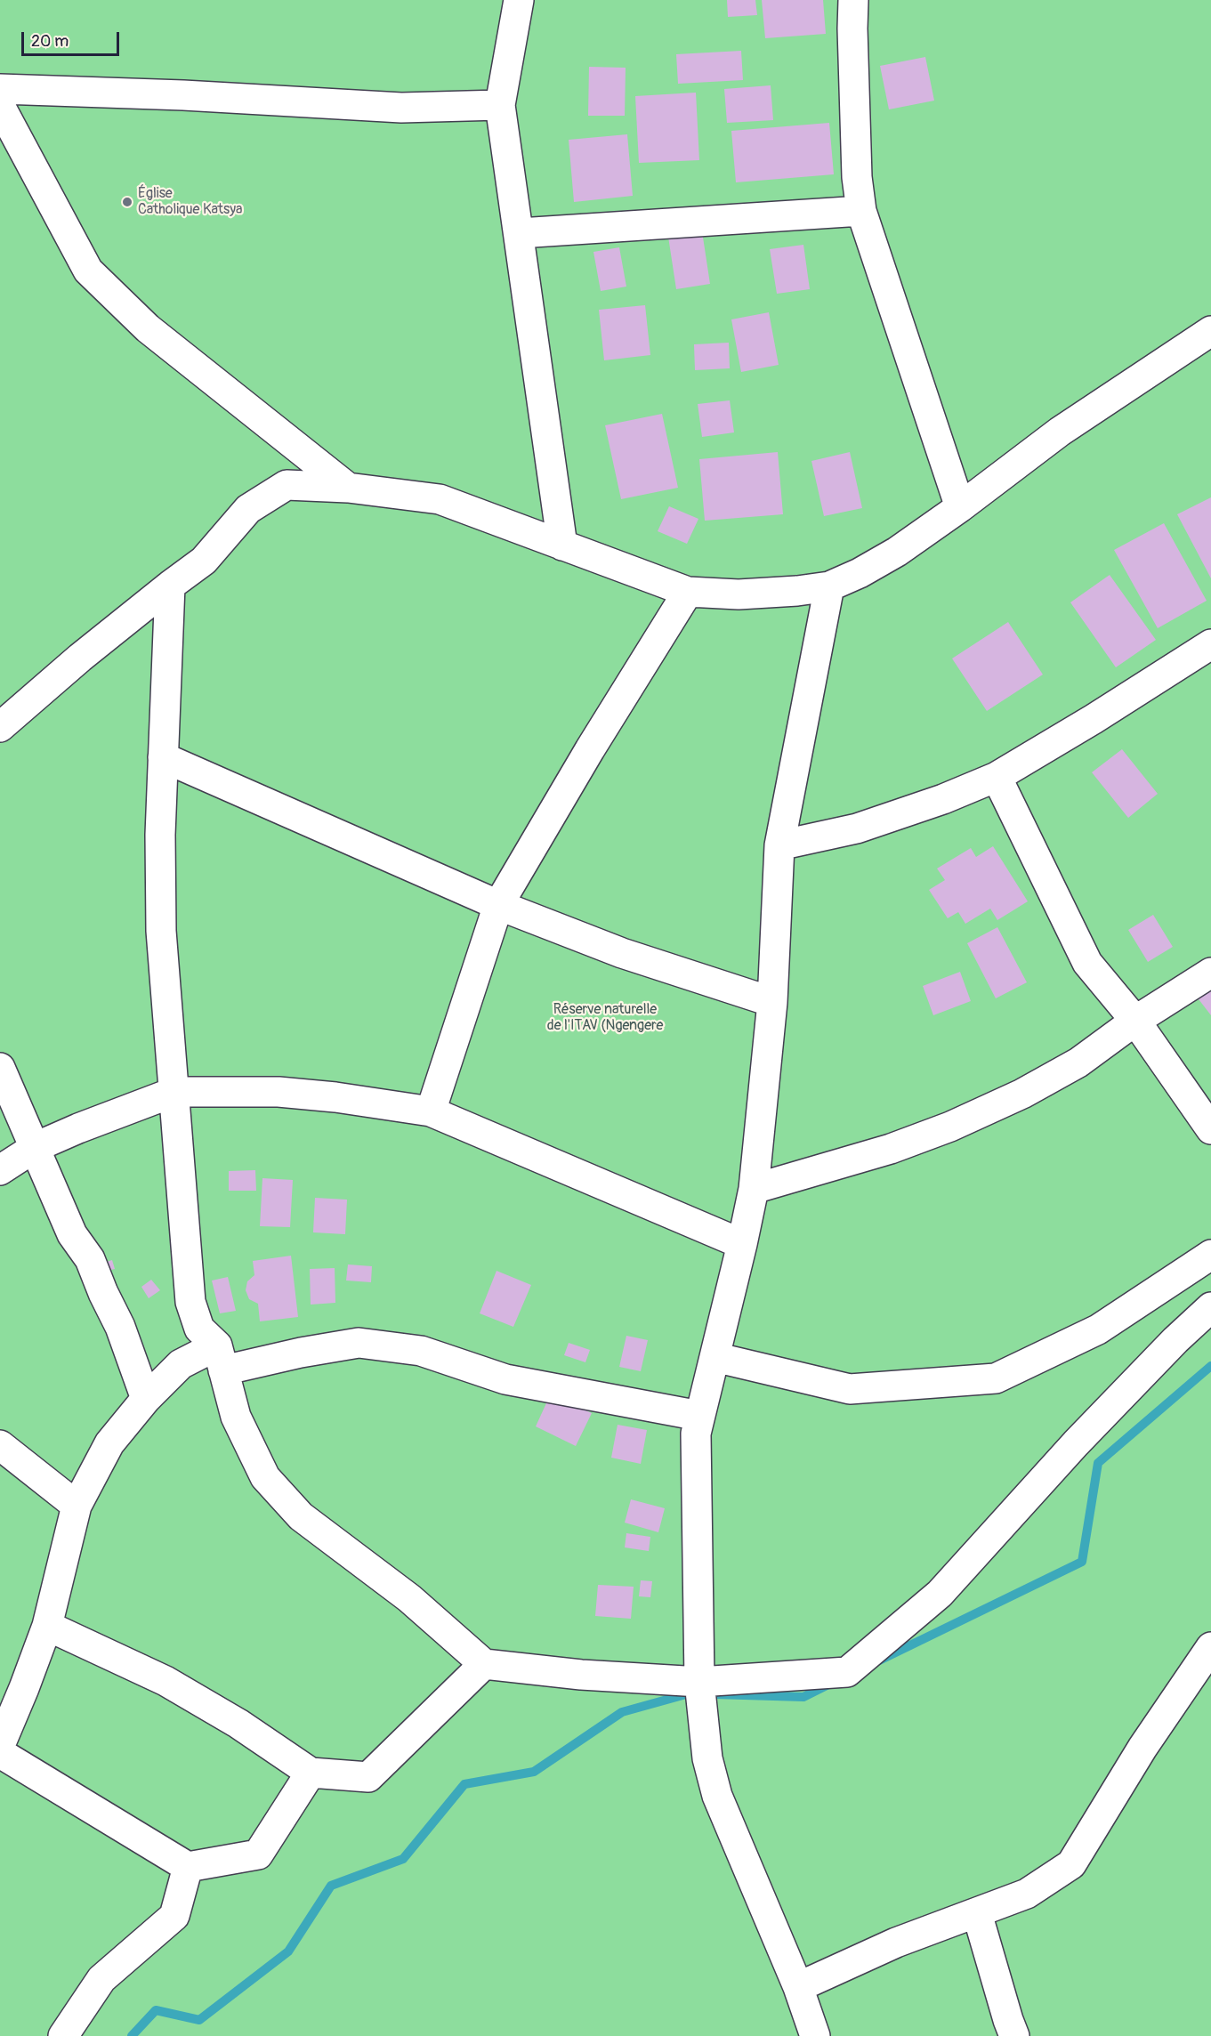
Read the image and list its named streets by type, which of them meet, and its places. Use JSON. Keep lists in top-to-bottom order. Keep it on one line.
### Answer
{"parks":["Réserve naturelle de l'ITAV (Ngengere"],"places":["Église Catholique Katsya"],"scale_bar":"20 m"}
